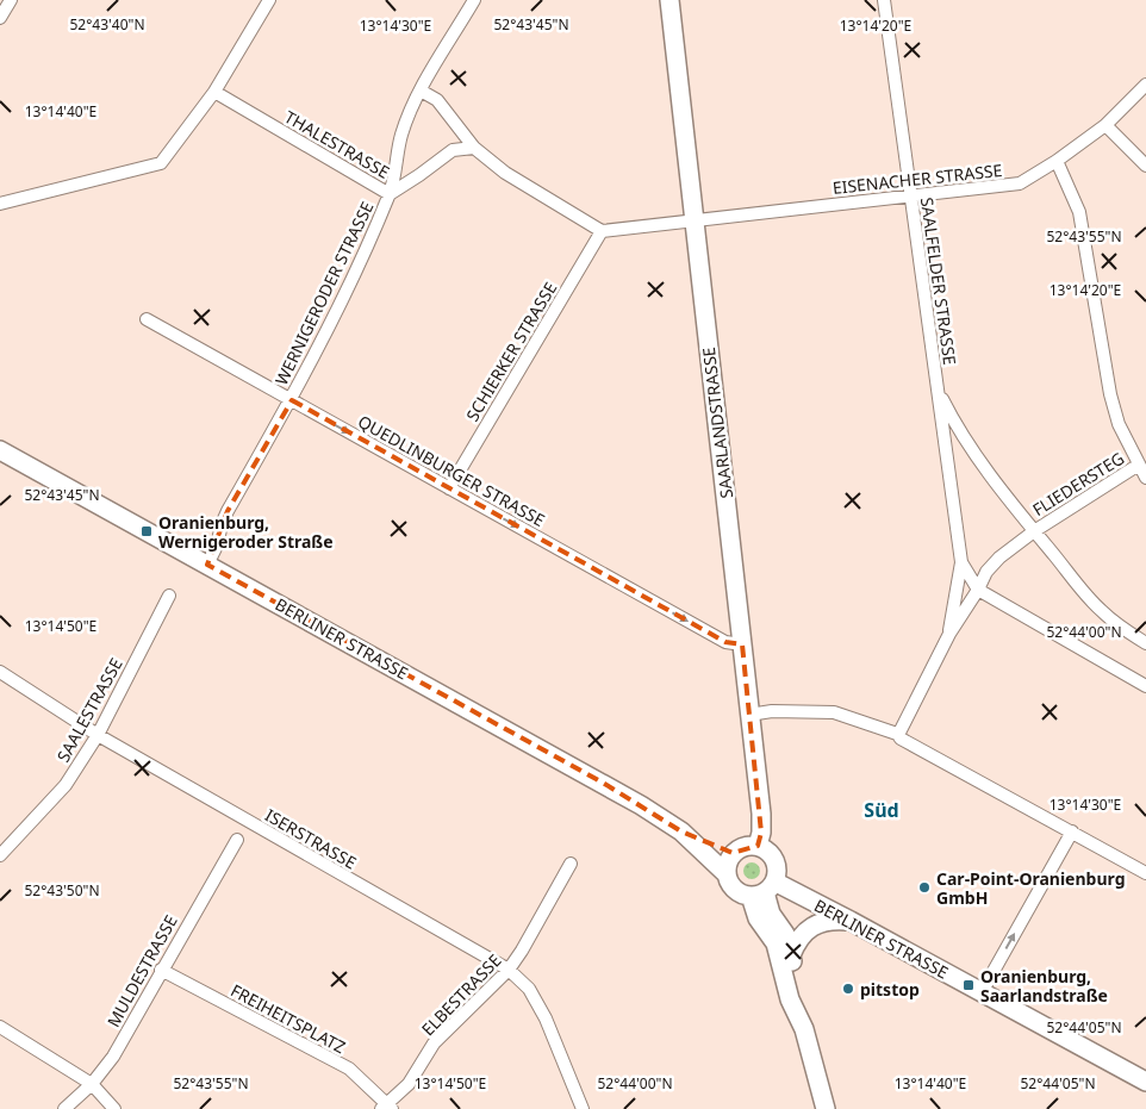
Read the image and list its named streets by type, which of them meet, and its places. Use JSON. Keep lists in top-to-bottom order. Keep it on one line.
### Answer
{"streets":{"main road":["SAARLANDSTRASSE","BERLINER STRASSE"],"street":["THALESTRASSE","EISENACHER STRASSE","SAALFELDER STRASSE","WERNIGERODER STRASSE","SCHIERKER STRASSE","QUEDLINBURGER STRASSE","FLIEDERSTEG","SAALESTRASSE","ISERSTRASSE","MULDESTRASSE","ELBESTRASSE","FREIHEITSPLATZ"]},"crossings":[["THALESTRASSE","WERNIGERODER STRASSE"],["EISENACHER STRASSE","SAALFELDER STRASSE"],["EISENACHER STRASSE","SAARLANDSTRASSE"],["SAALFELDER STRASSE","FLIEDERSTEG"],["WERNIGERODER STRASSE","QUEDLINBURGER STRASSE"],["WERNIGERODER STRASSE","BERLINER STRASSE"],["SCHIERKER STRASSE","QUEDLINBURGER STRASSE"],["SAARLANDSTRASSE","QUEDLINBURGER STRASSE"],["SAARLANDSTRASSE","BERLINER STRASSE"],["SAALESTRASSE","ISERSTRASSE"],["ISERSTRASSE","ELBESTRASSE"],["MULDESTRASSE","FREIHEITSPLATZ"],["ELBESTRASSE","FREIHEITSPLATZ"]],"one_way":["QUEDLINBURGER STRASSE"],"districts":["Süd"],"places":{"transit":["Oranienburg, Wernigeroder Straße","Oranienburg, Saarlandstraße"],"other":["Car-Point-Oranienburg GmbH","pitstop"]},"coordinates":["52°43'40\"N","52°43'45\"N","13°14'30\"E","13°14'20\"E","13°14'40\"E","52°43'55\"N","13°14'50\"E","52°44'00\"N","52°43'50\"N","52°44'05\"N"]}
